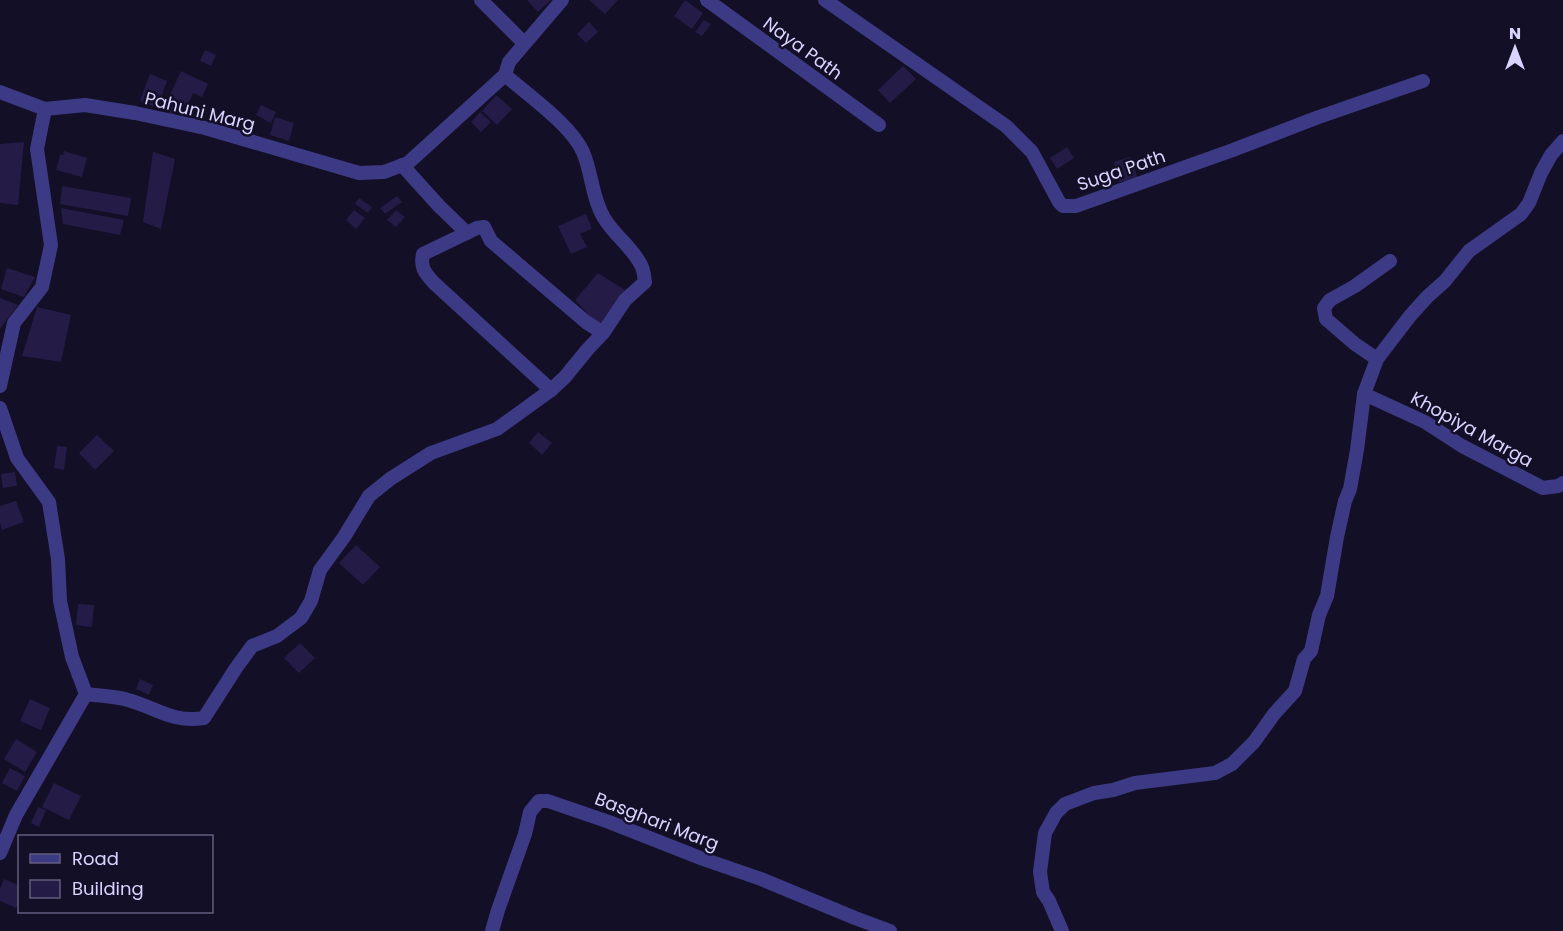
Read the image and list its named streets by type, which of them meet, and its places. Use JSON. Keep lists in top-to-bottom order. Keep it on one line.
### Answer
{"streets":{"street":["Naya Path","Pahuni Marg","Suga Path","Khopiya Marga","Basghari Marg"]},"legend":["Road","Building"],"north":"top"}
